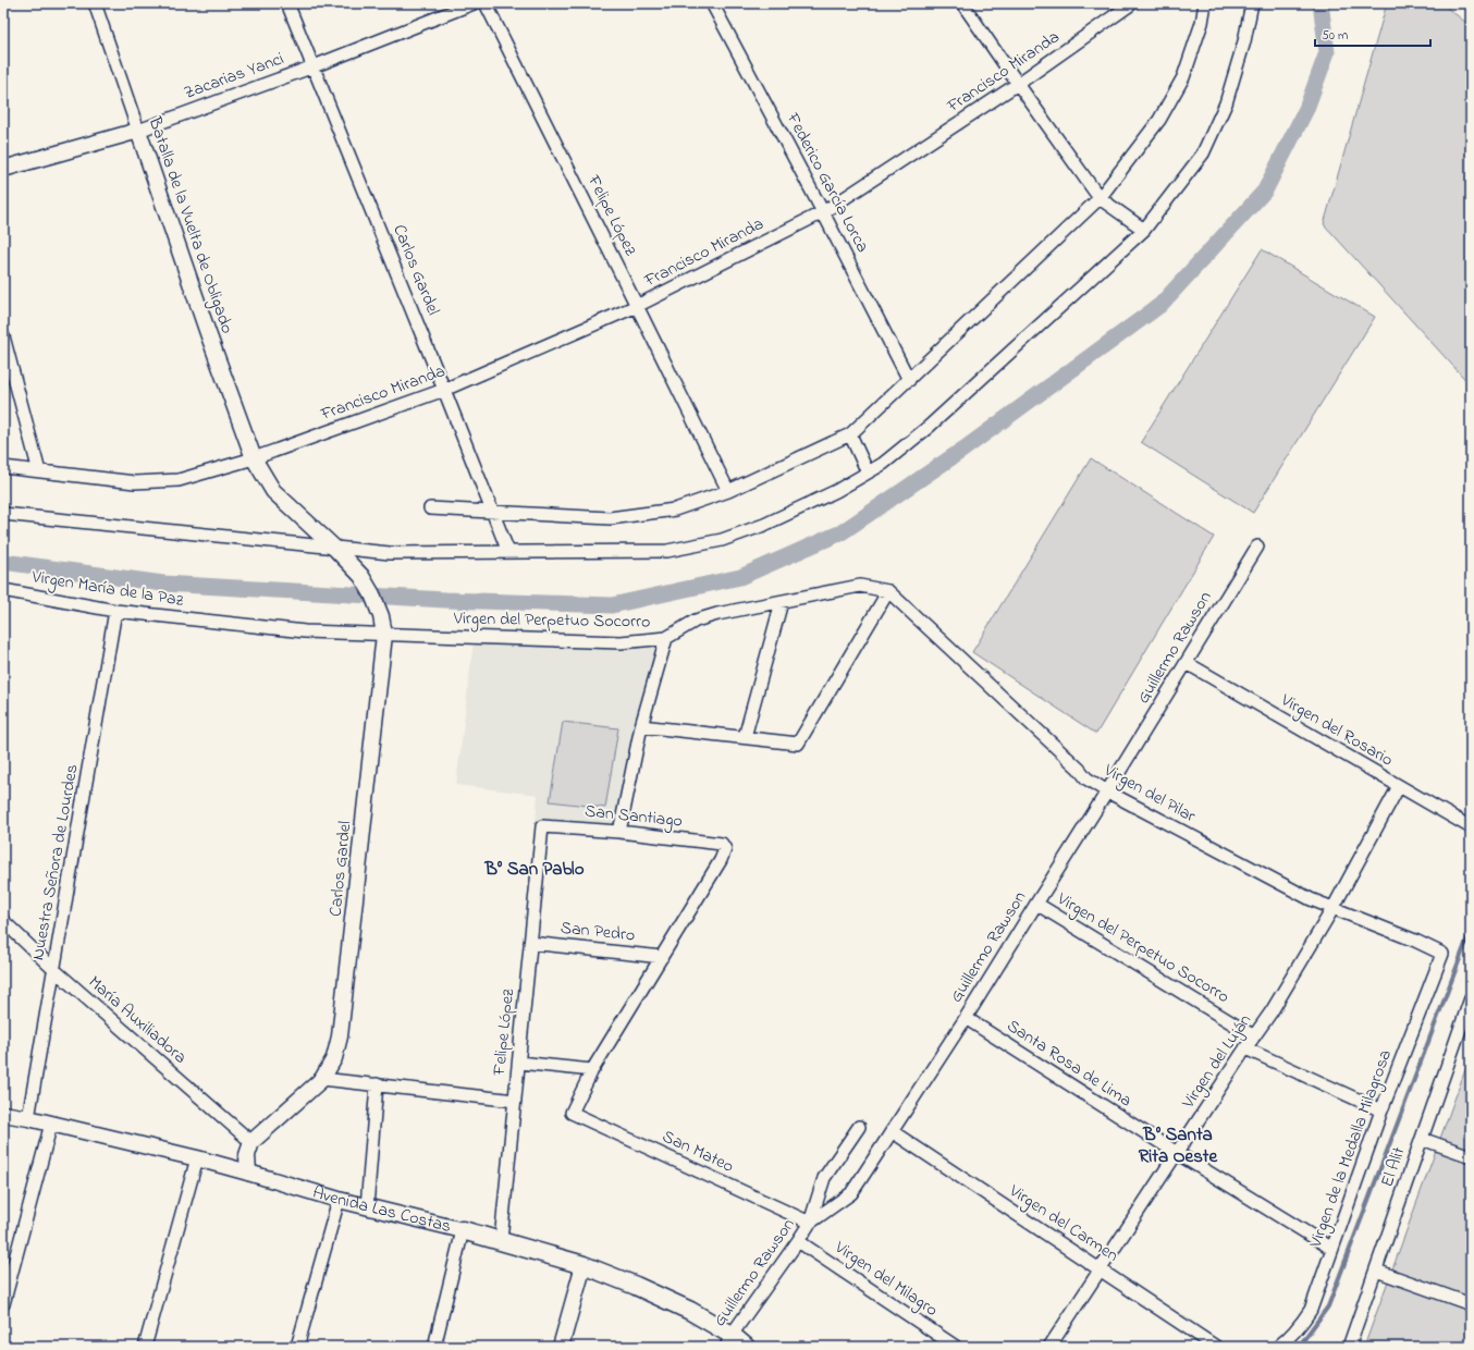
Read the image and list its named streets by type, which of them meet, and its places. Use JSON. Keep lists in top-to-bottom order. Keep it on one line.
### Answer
{"streets":{"main road":["Avenida Las Costas"],"street":["Francisco Miranda","Zacarias Yanci","Federico García Lorca","Felipe López","Batalla de la Vuelta de Obligado","Carlos Gardel","Virgen María de la Paz","Virgen del Perpetuo Socorro","Guillermo Rawson","Virgen del Rosario","Virgen del Pilar","San Santiago","Nuestra Señora de Lourdes","San Pedro","María Auxiliadora","Virgen del Luján","Santa Rosa de Lima","Virgen de la Medalla Milagrosa","San Mateo","El Alit","Virgen del Carmen","Virgen del Milagro"]},"crossings":[["Francisco Miranda","Federico García Lorca"],["Francisco Miranda","Felipe López"],["Francisco Miranda","Batalla de la Vuelta de Obligado"],["Francisco Miranda","Carlos Gardel"],["Zacarias Yanci","Batalla de la Vuelta de Obligado"],["Zacarias Yanci","Carlos Gardel"],["Felipe López","San Santiago"],["Felipe López","San Pedro"],["Felipe López","Avenida Las Costas"],["Batalla de la Vuelta de Obligado","Carlos Gardel"],["Carlos Gardel","Virgen del Perpetuo Socorro"],["Carlos Gardel","María Auxiliadora"],["Virgen María de la Paz","Virgen del Perpetuo Socorro"],["Virgen María de la Paz","Nuestra Señora de Lourdes"],["Virgen del Perpetuo Socorro","Guillermo Rawson"],["Virgen del Perpetuo Socorro","Virgen del Pilar"],["Virgen del Perpetuo Socorro","Virgen del Luján"],["Guillermo Rawson","Virgen del Rosario"],["Guillermo Rawson","Virgen del Pilar"],["Guillermo Rawson","Santa Rosa de Lima"],["Guillermo Rawson","San Mateo"],["Guillermo Rawson","Avenida Las Costas"],["Guillermo Rawson","Virgen del Carmen"],["Guillermo Rawson","Virgen del Milagro"],["Virgen del Rosario","Virgen del Luján"],["Virgen del Pilar","Virgen del Luján"],["Virgen del Pilar","Virgen de la Medalla Milagrosa"],["San Santiago","San Pedro"],["Nuestra Señora de Lourdes","María Auxiliadora"],["Nuestra Señora de Lourdes","Avenida Las Costas"],["Virgen del Luján","Santa Rosa de Lima"],["Virgen del Luján","Virgen del Carmen"],["Santa Rosa de Lima","Virgen de la Medalla Milagrosa"]],"districts":["B° San Pablo","B° Santa Rita Oeste"],"scale_bar":"50 m"}
